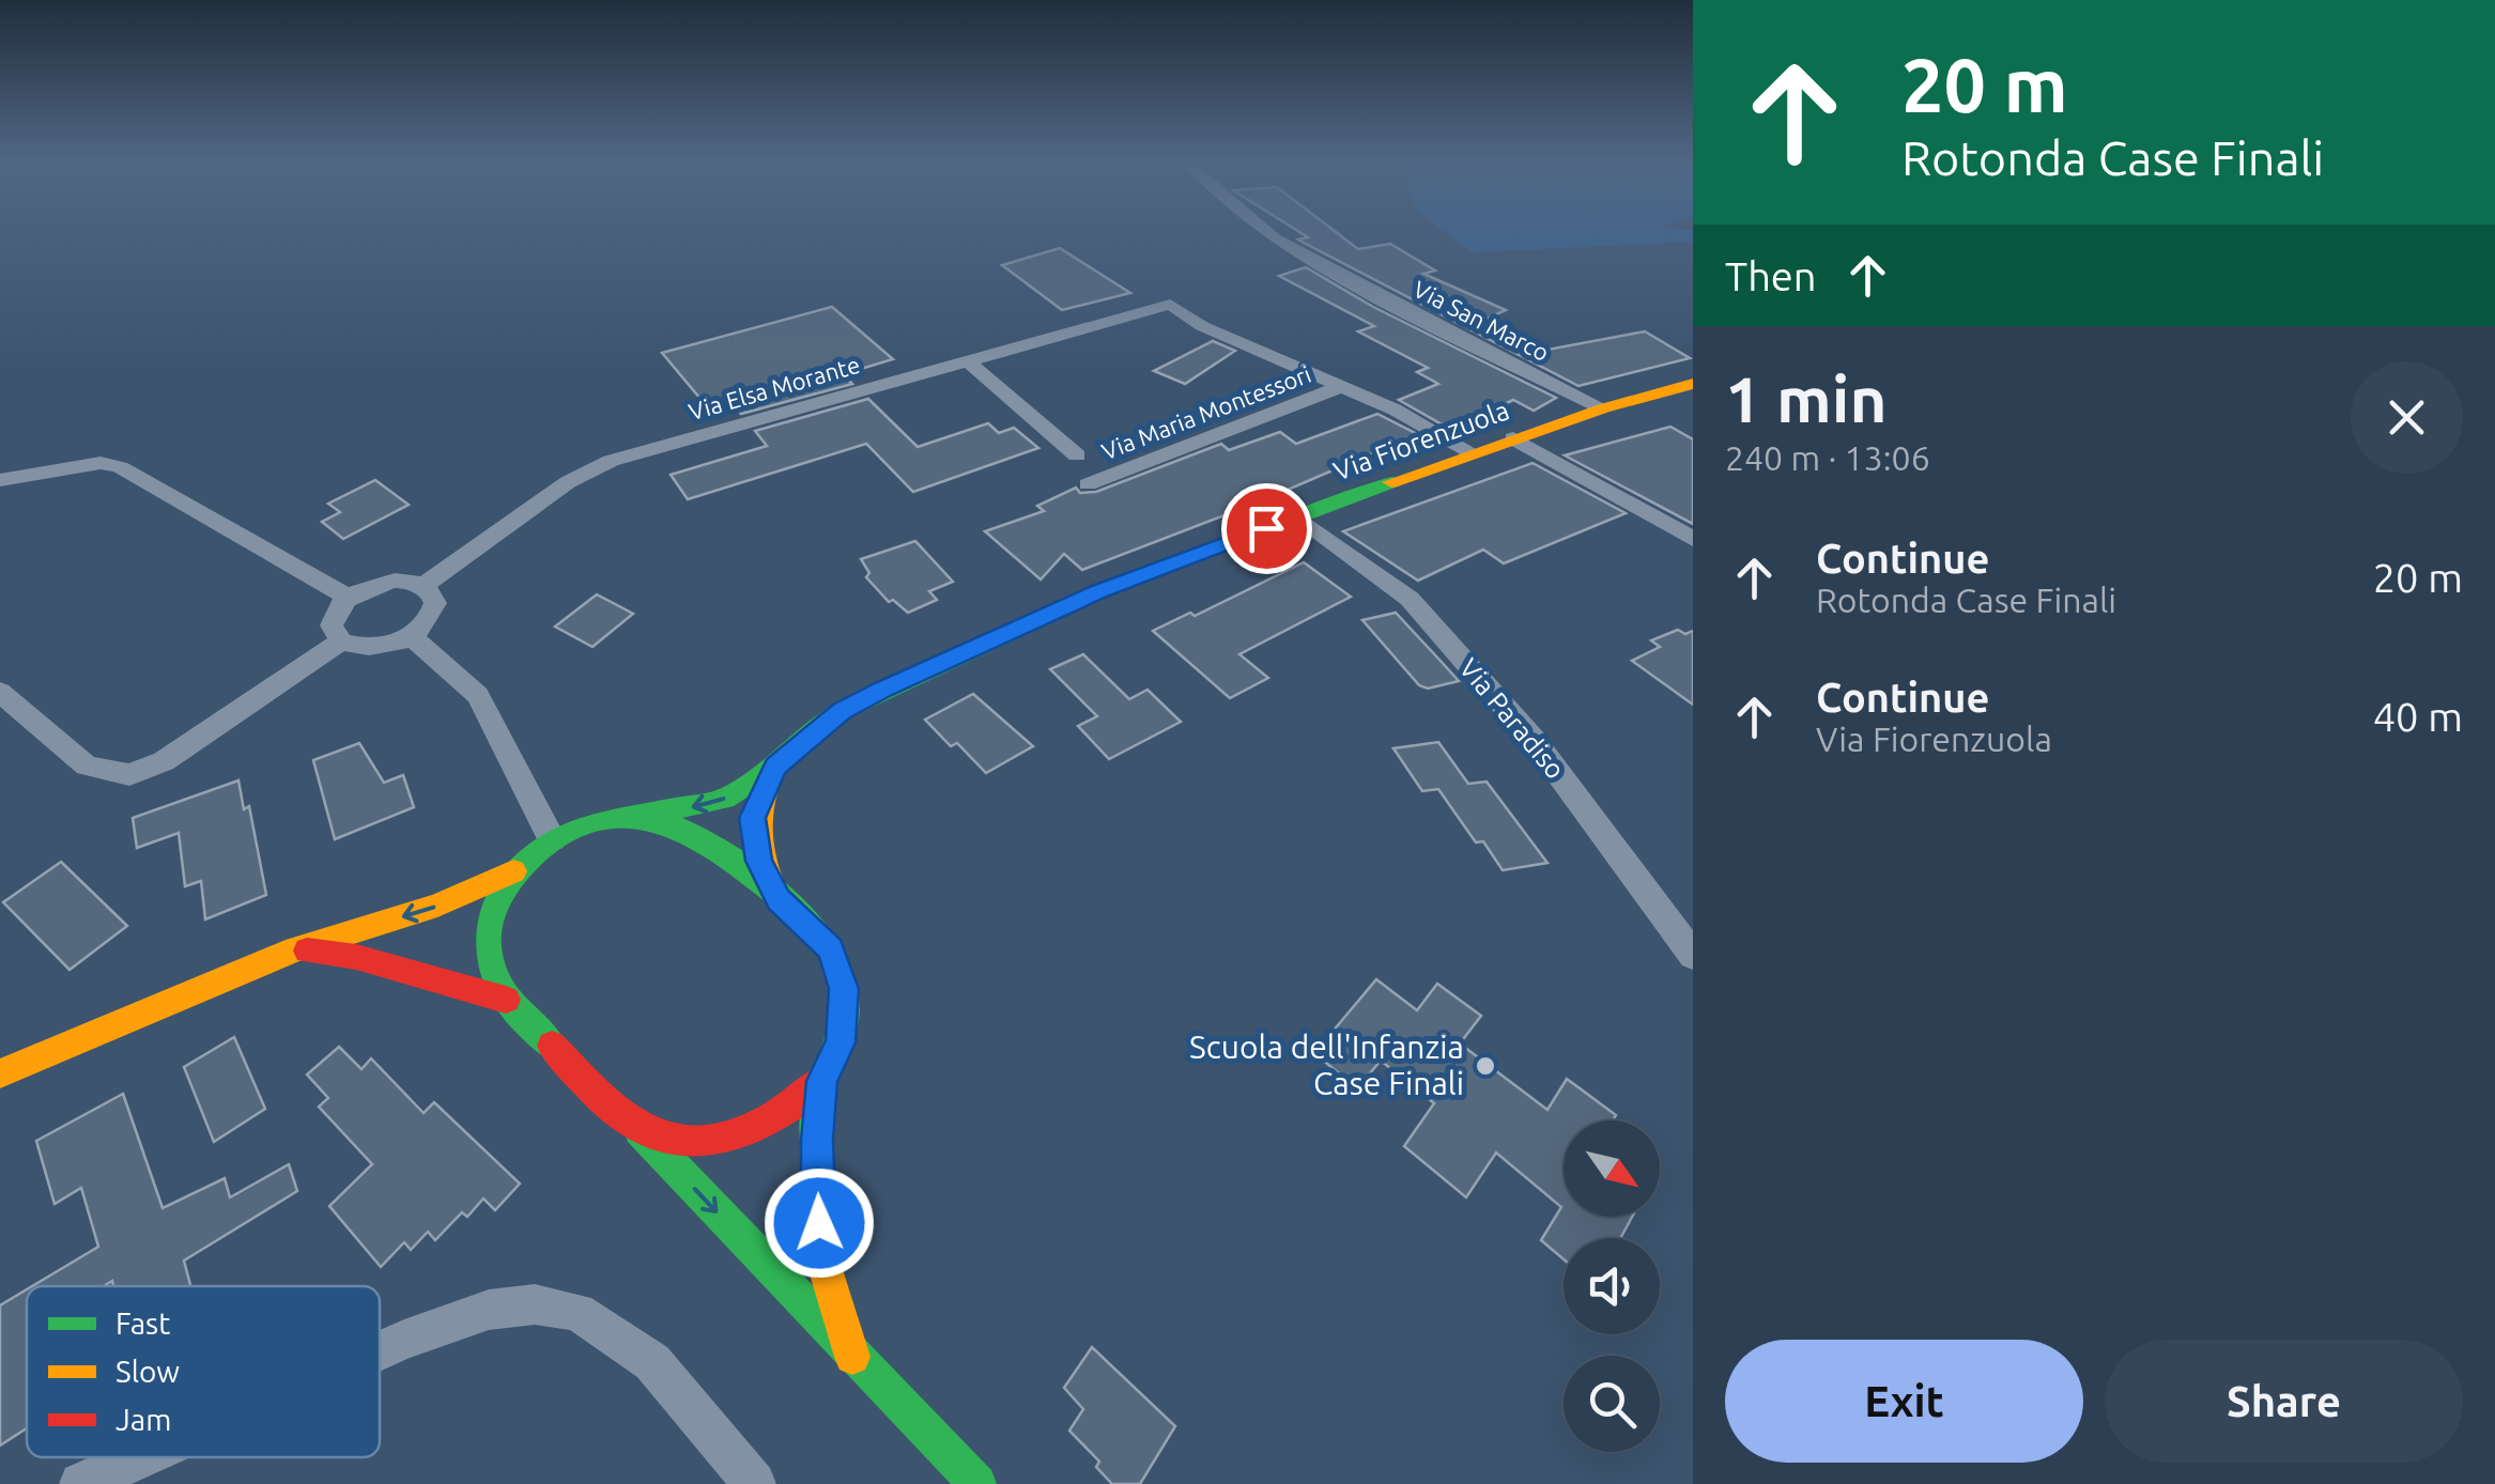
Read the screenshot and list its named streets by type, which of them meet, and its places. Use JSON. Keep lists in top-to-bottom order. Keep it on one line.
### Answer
{"streets":{"main road":["Via Fiorenzuola"],"street":["Via San Marco","Via Elsa Morante","Via Maria Montessori","Via Paradiso"]},"crossings":[["Via San Marco","Via Fiorenzuola"],["Via Elsa Morante","Via Maria Montessori"],["Via Maria Montessori","Via Fiorenzuola"],["Via Fiorenzuola","Via Paradiso"]],"places":["Scuola dell'Infanzia Case Finali"],"legend":["Fast","Slow","Jam"],"north":"bottom right","page":{"turn":["20 m","Rotonda Case Finali"],"then":"Then","heading":["1 min","240 m · 13:06"],"list":[{"name":"Continue","note":"Rotonda Case Finali","value":"20 m"},{"name":"Continue","note":"Via Fiorenzuola","value":"40 m"}],"buttons":["Exit","Share"]}}
